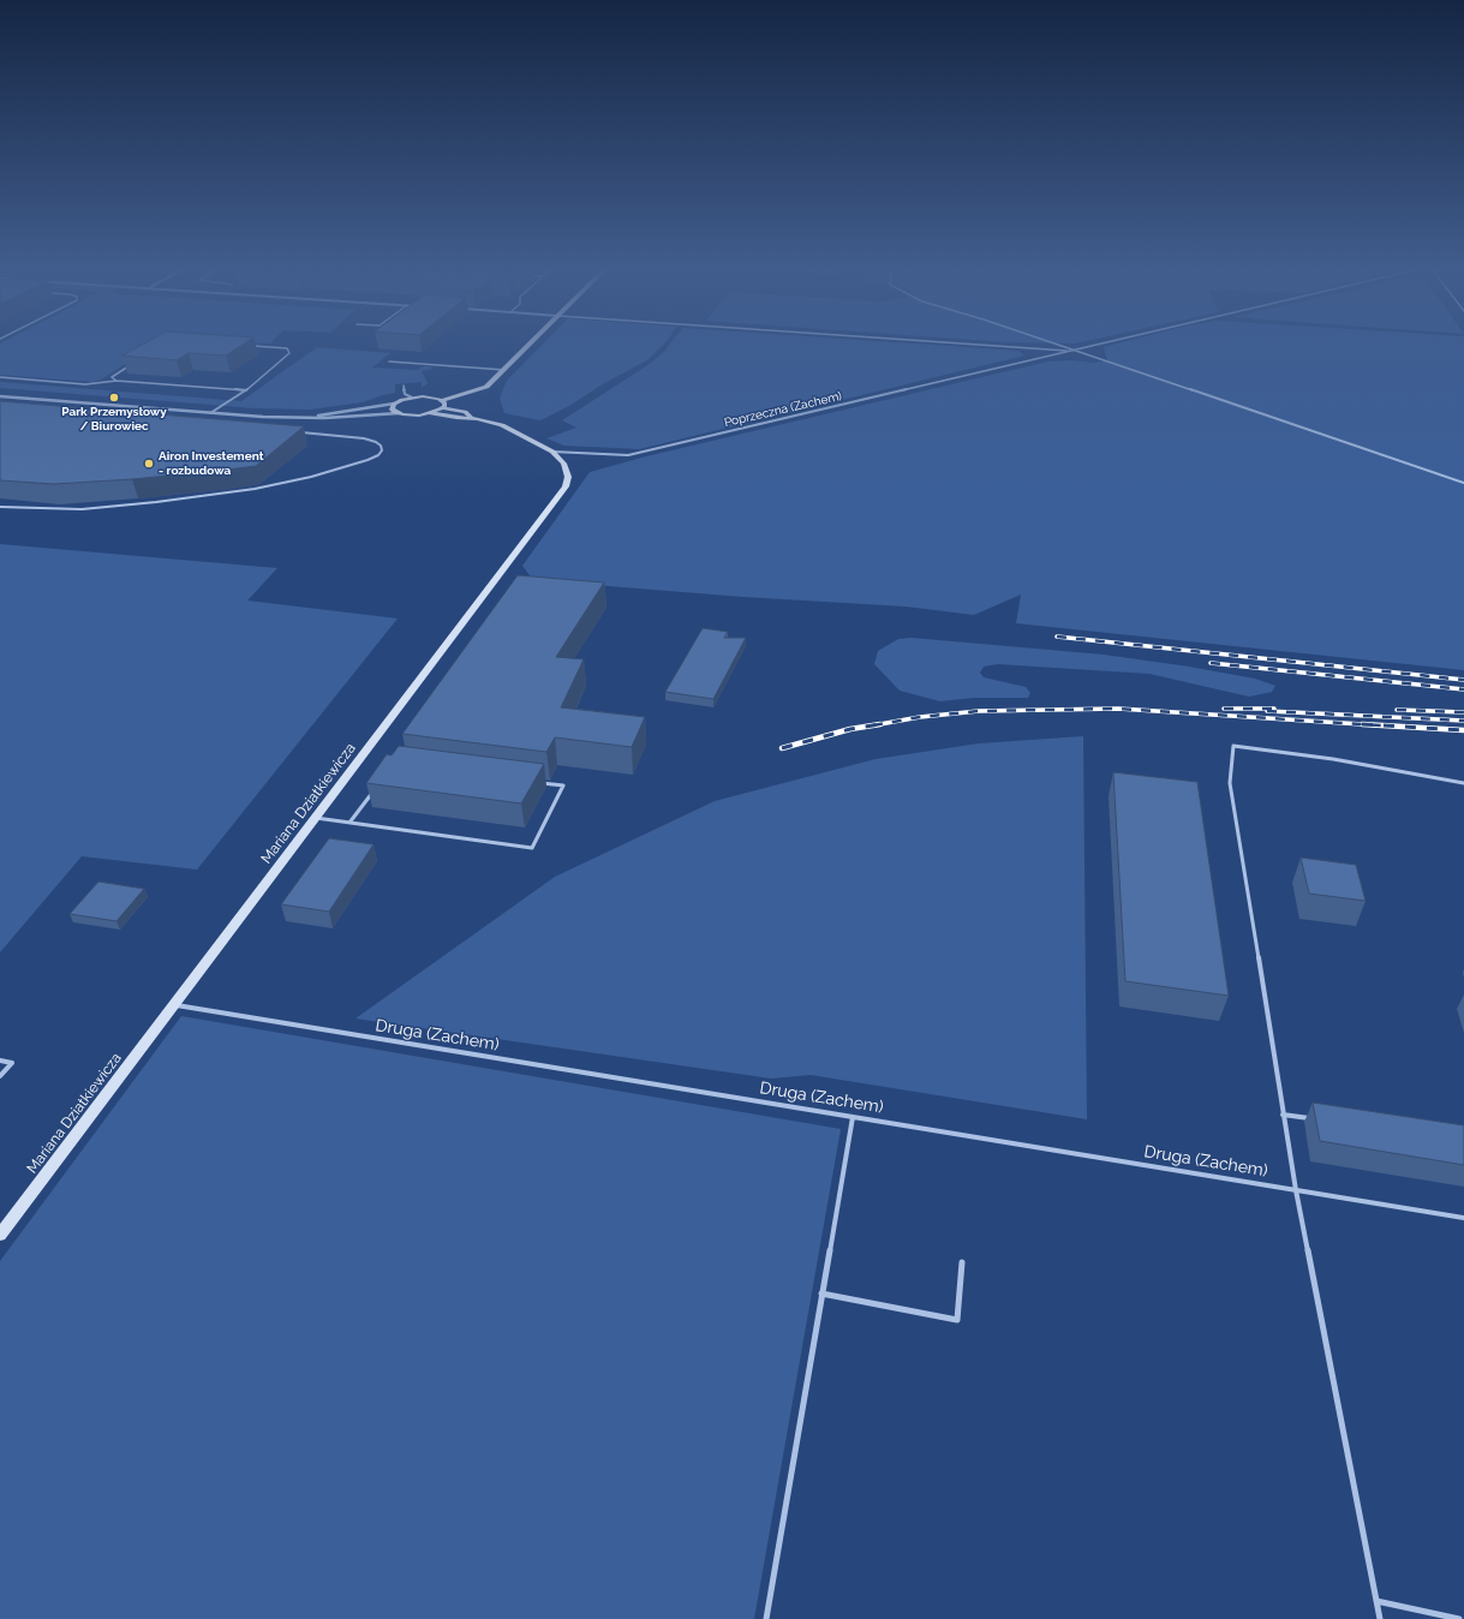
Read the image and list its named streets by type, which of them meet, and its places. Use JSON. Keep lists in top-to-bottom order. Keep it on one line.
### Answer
{"streets":{"street":["Mariana Dziatkiewicza"],"lane":["Poprzeczna (Zachem)","Druga (Zachem)"]},"crossings":[["Poprzeczna (Zachem)","Mariana Dziatkiewicza"],["Mariana Dziatkiewicza","Druga (Zachem)"]],"places":["Park Przemysłowy / Biurowiec","Airon Investement - rozbudowa"]}
